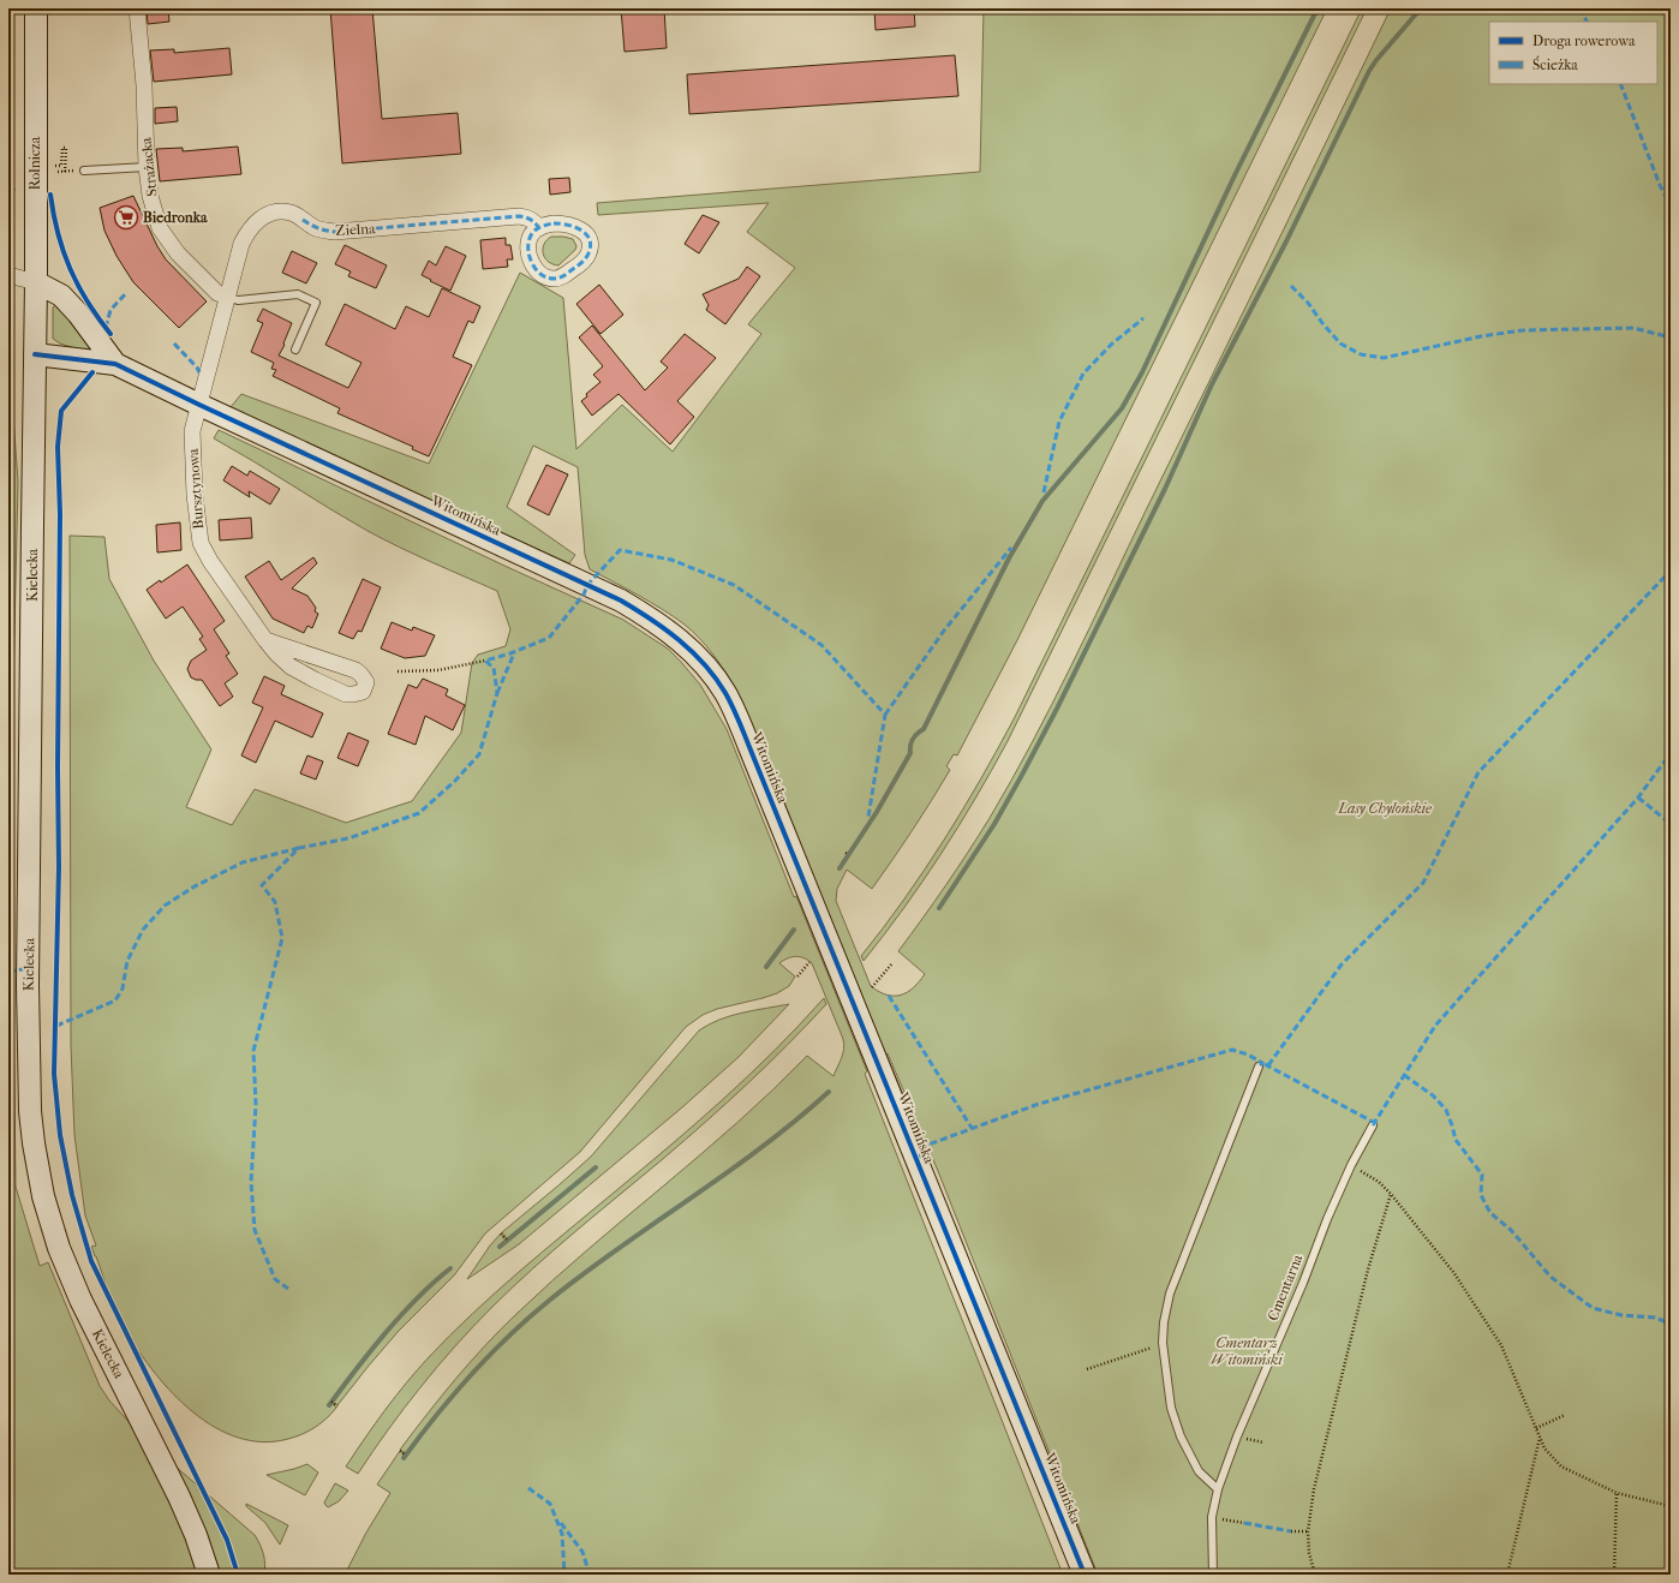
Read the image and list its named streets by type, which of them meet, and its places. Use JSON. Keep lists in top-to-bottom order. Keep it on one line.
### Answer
{"streets":{"street":["Rolnicza","Strażacka","Zielna","Bursztynowa","Witomińska","Kielecka"],"lane":["Cmentarna"]},"crossings":[["Rolnicza","Witomińska"],["Rolnicza","Kielecka"],["Strażacka","Zielna"],["Zielna","Bursztynowa"],["Zielna","Witomińska"],["Bursztynowa","Witomińska"],["Witomińska","Kielecka"]],"parks":["Lasy Chylońskie","Cmentarz Witomiński"],"places":{"supermarket":["Biedronka"]},"legend":["Droga rowerowa","Ścieżka"]}
